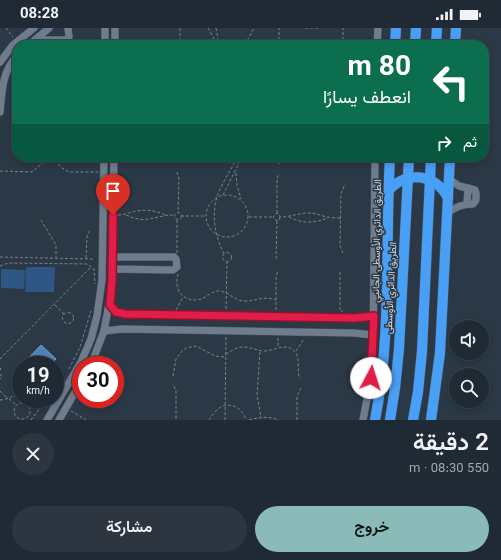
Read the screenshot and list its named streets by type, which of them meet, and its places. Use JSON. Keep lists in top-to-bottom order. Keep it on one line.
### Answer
{"streets":{"highway":["الطريق الدائري الأوسطى الجانبي","الطريق الدائري الأوسطى"]},"page":{"status":"08:28","turn":["80 m","انعطف يسارًا"],"then":"ثم","speed":"19 km/h","limit":"30","heading":["2 دقيقة","550 m · 08:30"],"buttons":["خروج","مشاركة"]}}
